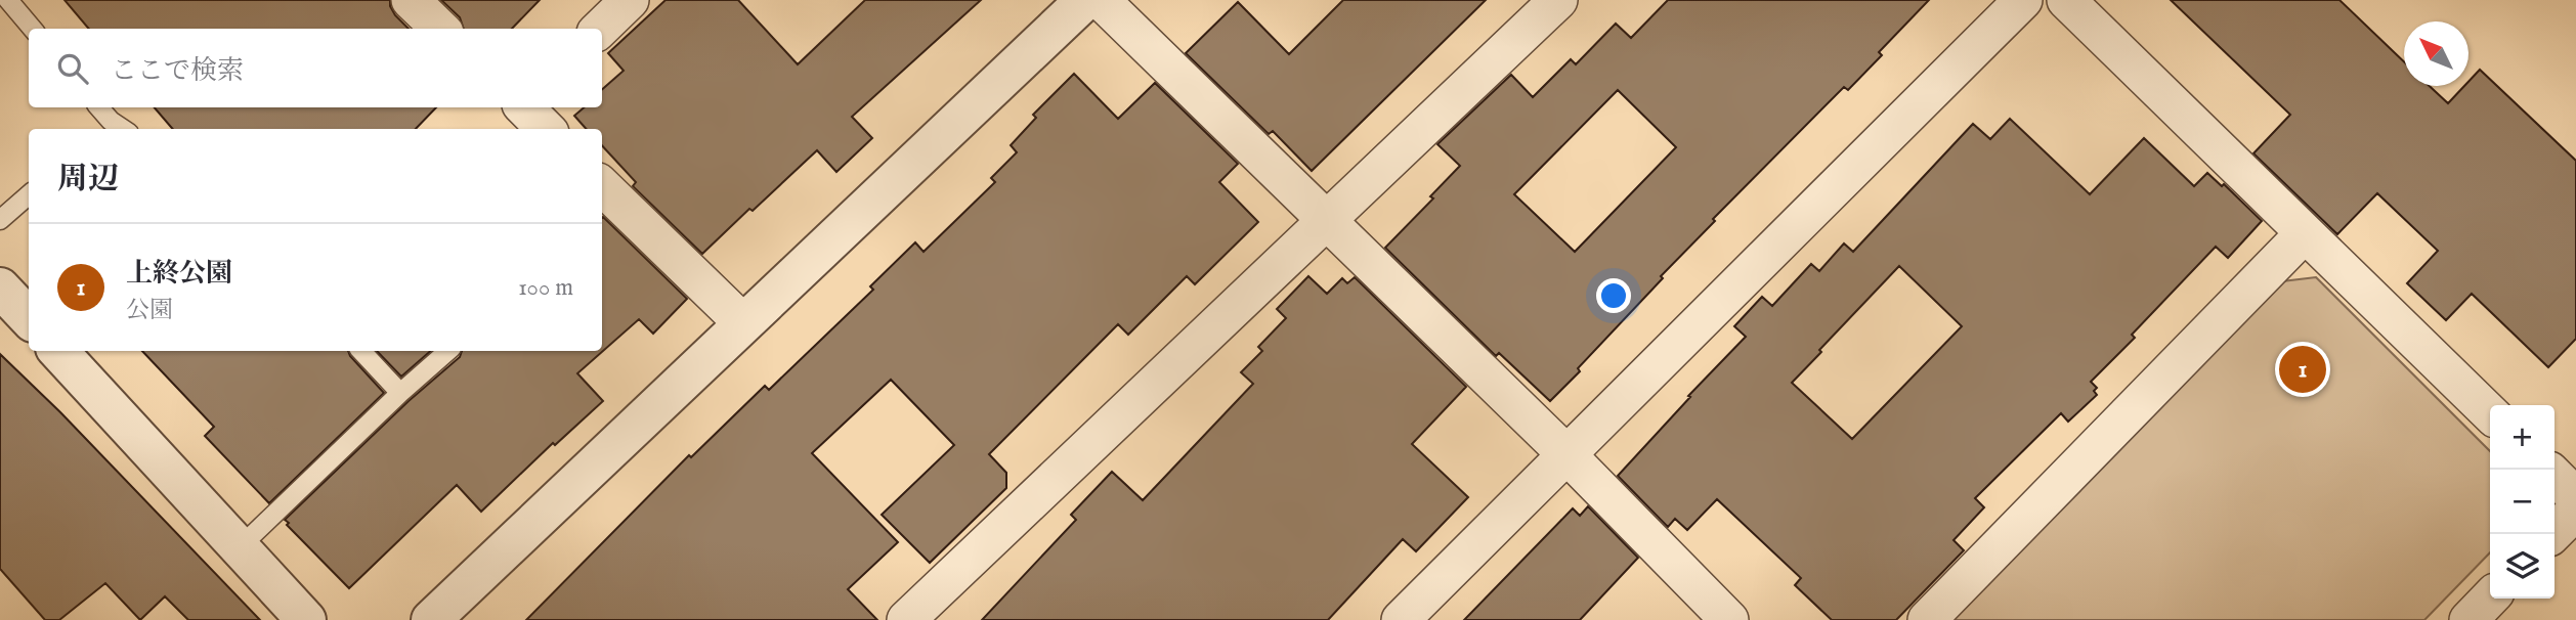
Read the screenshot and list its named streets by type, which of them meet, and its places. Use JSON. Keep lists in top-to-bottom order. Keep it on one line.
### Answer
{"north":"top left","page":{"search":"ここで検索","heading":"周辺","list":[{"mark":"1","name":"上終公園","note":"公園","value":"100 m"}],"pins":"1","map_buttons":["+","−"]}}
